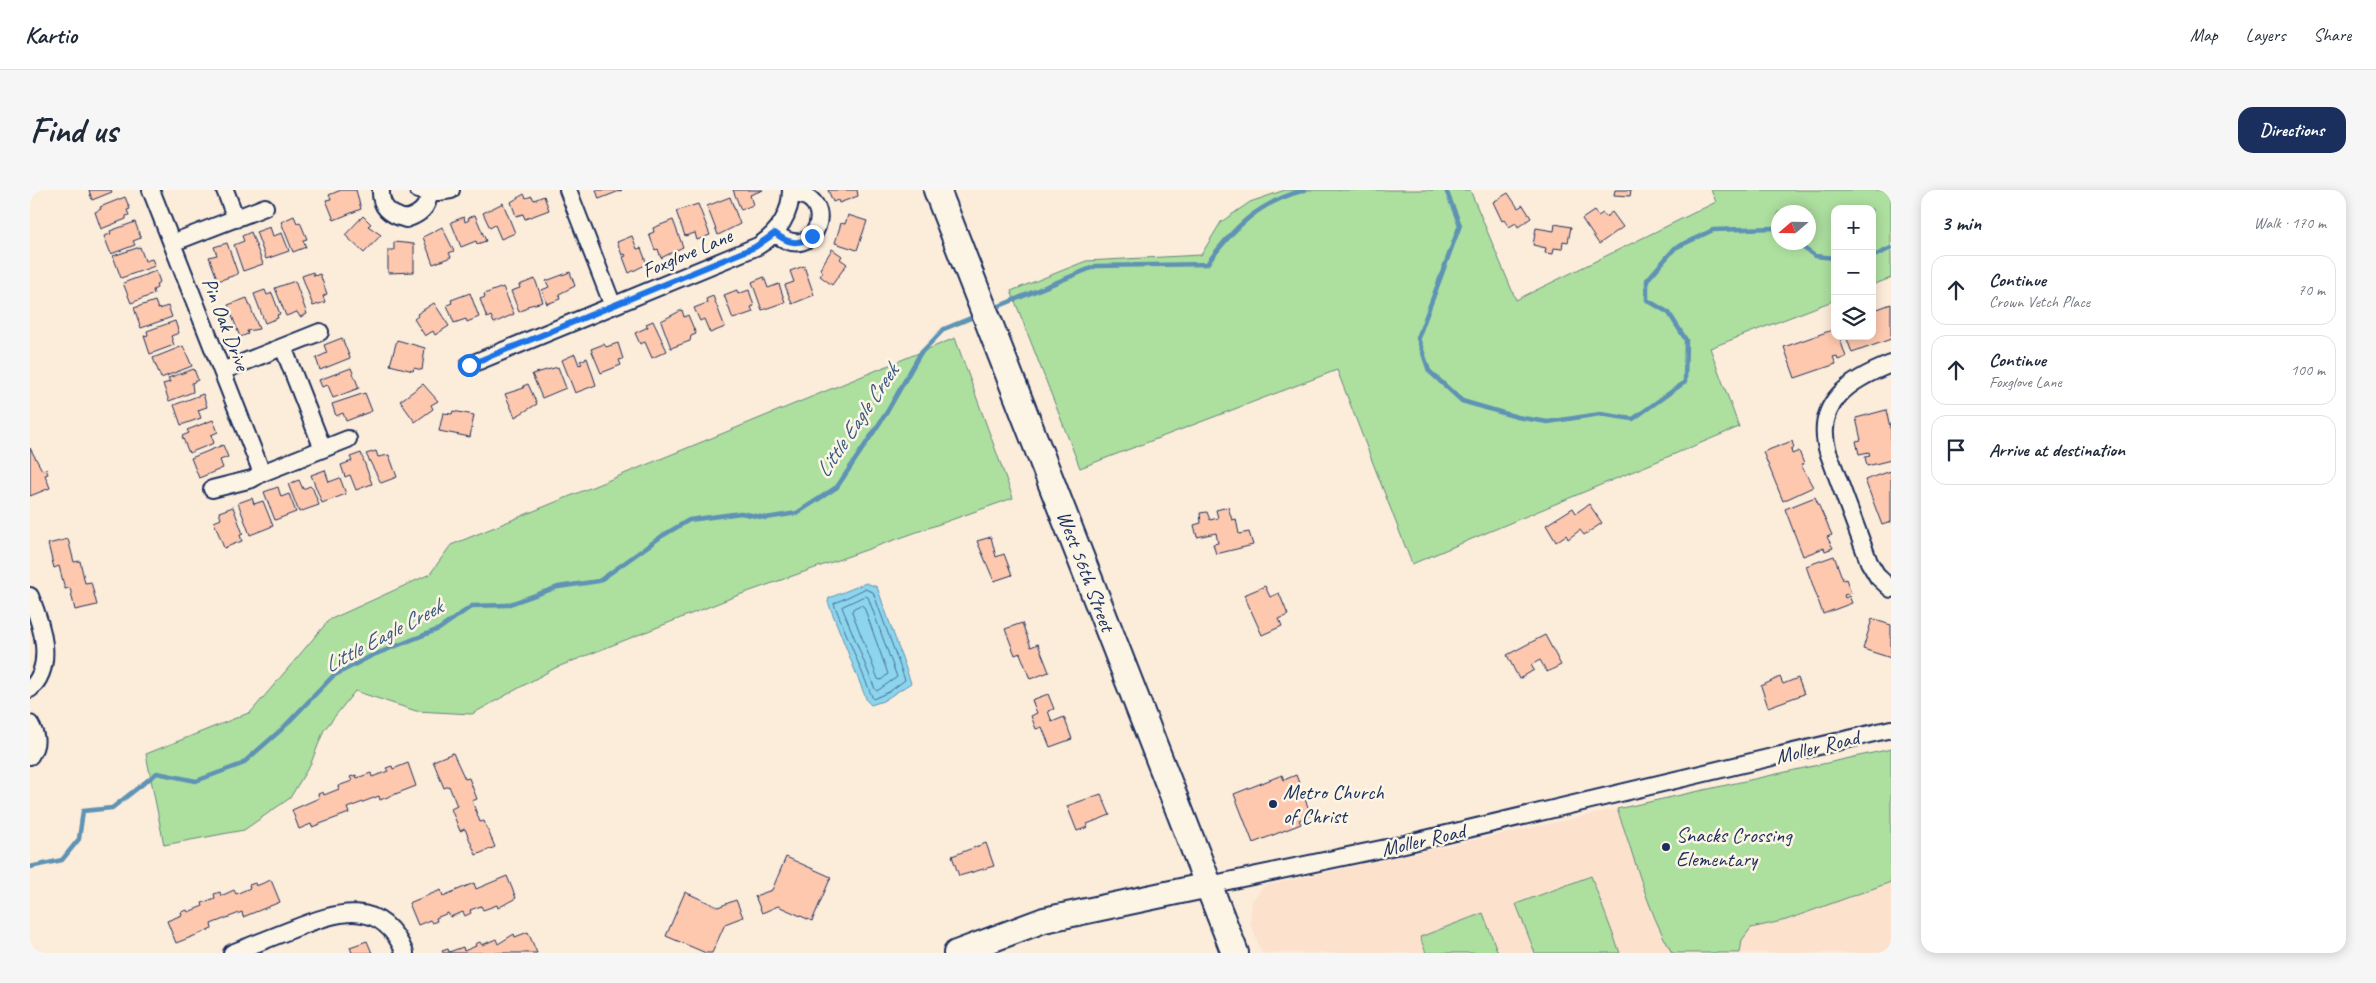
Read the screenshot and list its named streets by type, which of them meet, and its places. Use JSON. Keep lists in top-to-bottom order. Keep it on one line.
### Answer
{"streets":{"main road":["West 56th Street"],"street":["Foxglove Lane","Pin Oak Drive","Moller Road"]},"crossings":[["West 56th Street","Moller Road"]],"water":["Little Eagle Creek"],"places":["Metro Church of Christ","Snacks Crossing Elementary"],"north":"left","page":{"header":"Kartio","nav":["Map","Layers","Share"],"buttons":"Directions","title":"Find us","heading":["3 min","Walk · 170 m"],"map_buttons":["+","−"],"list":[["Continue","Crown Vetch Place","70 m"],["Continue","Foxglove Lane","100 m"],"Arrive at destination"]}}
